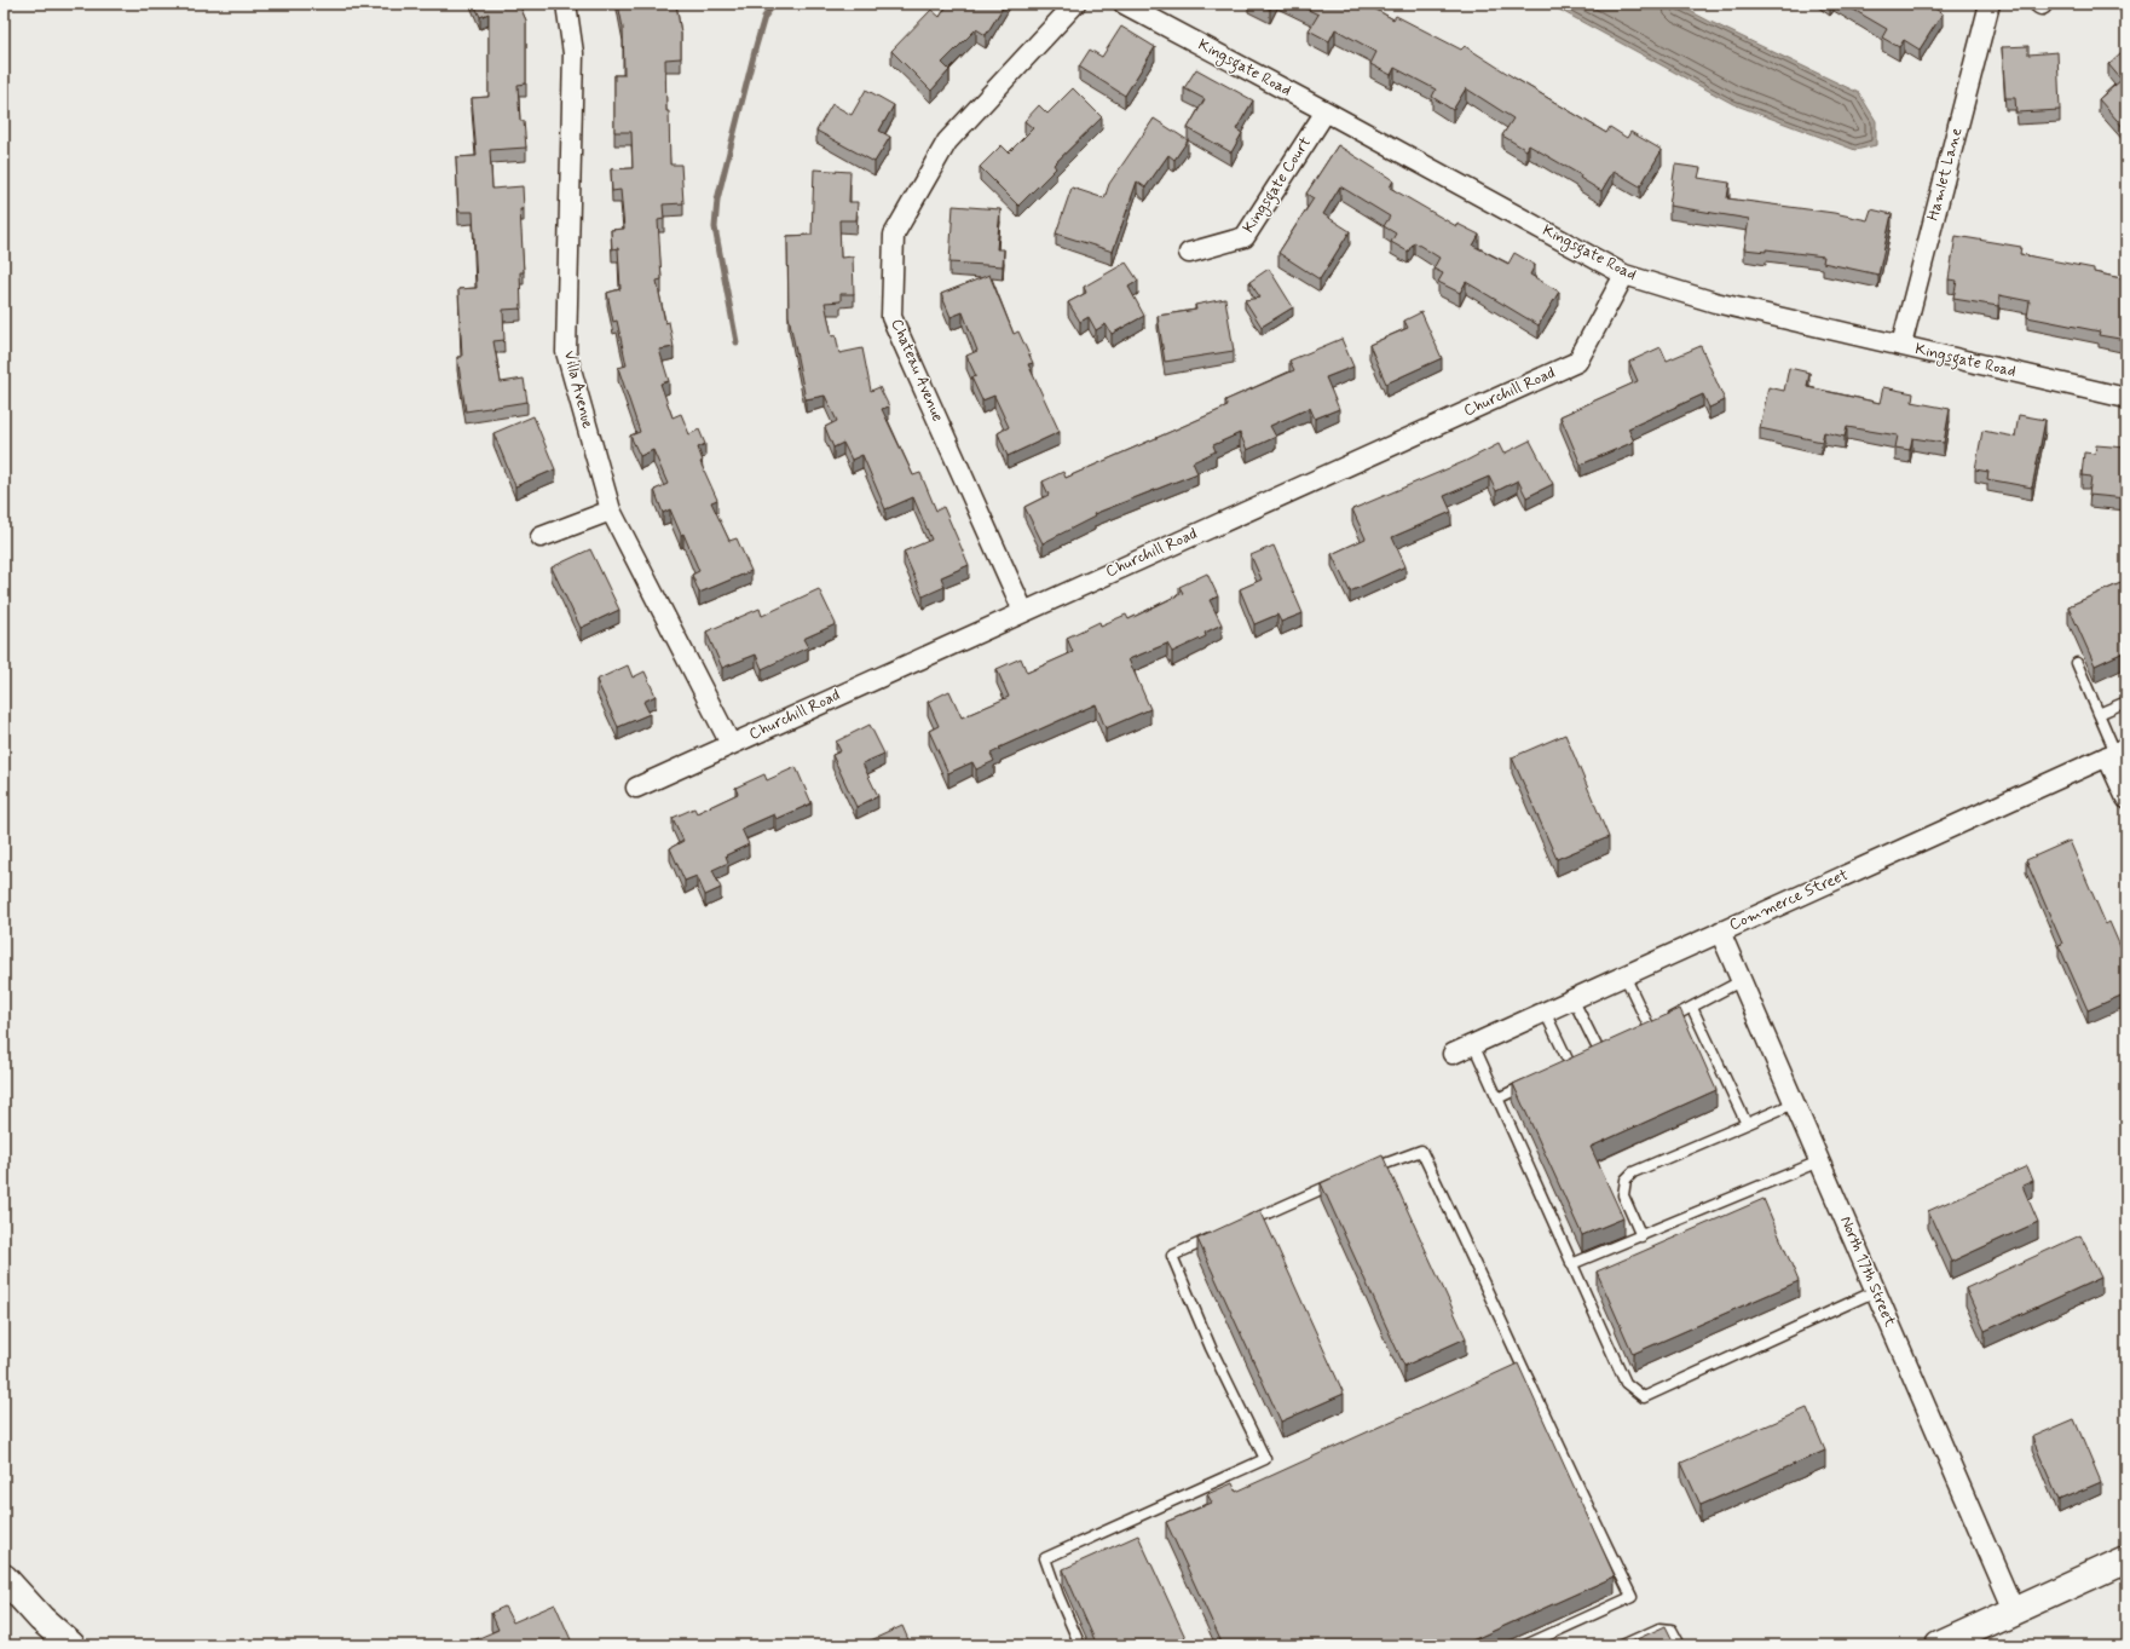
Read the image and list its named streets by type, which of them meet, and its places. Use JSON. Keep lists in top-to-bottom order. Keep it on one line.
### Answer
{"streets":{"street":["Kingsgate Road","Hamlet Lane","Kingsgate Court","Chateau Avenue","Villa Avenue","Churchill Road","Commerce Street","North 17th Street"]},"crossings":[["Kingsgate Road","Hamlet Lane"],["Kingsgate Road","Kingsgate Court"],["Kingsgate Road","Churchill Road"],["Chateau Avenue","Churchill Road"],["Villa Avenue","Churchill Road"],["Commerce Street","North 17th Street"]]}
